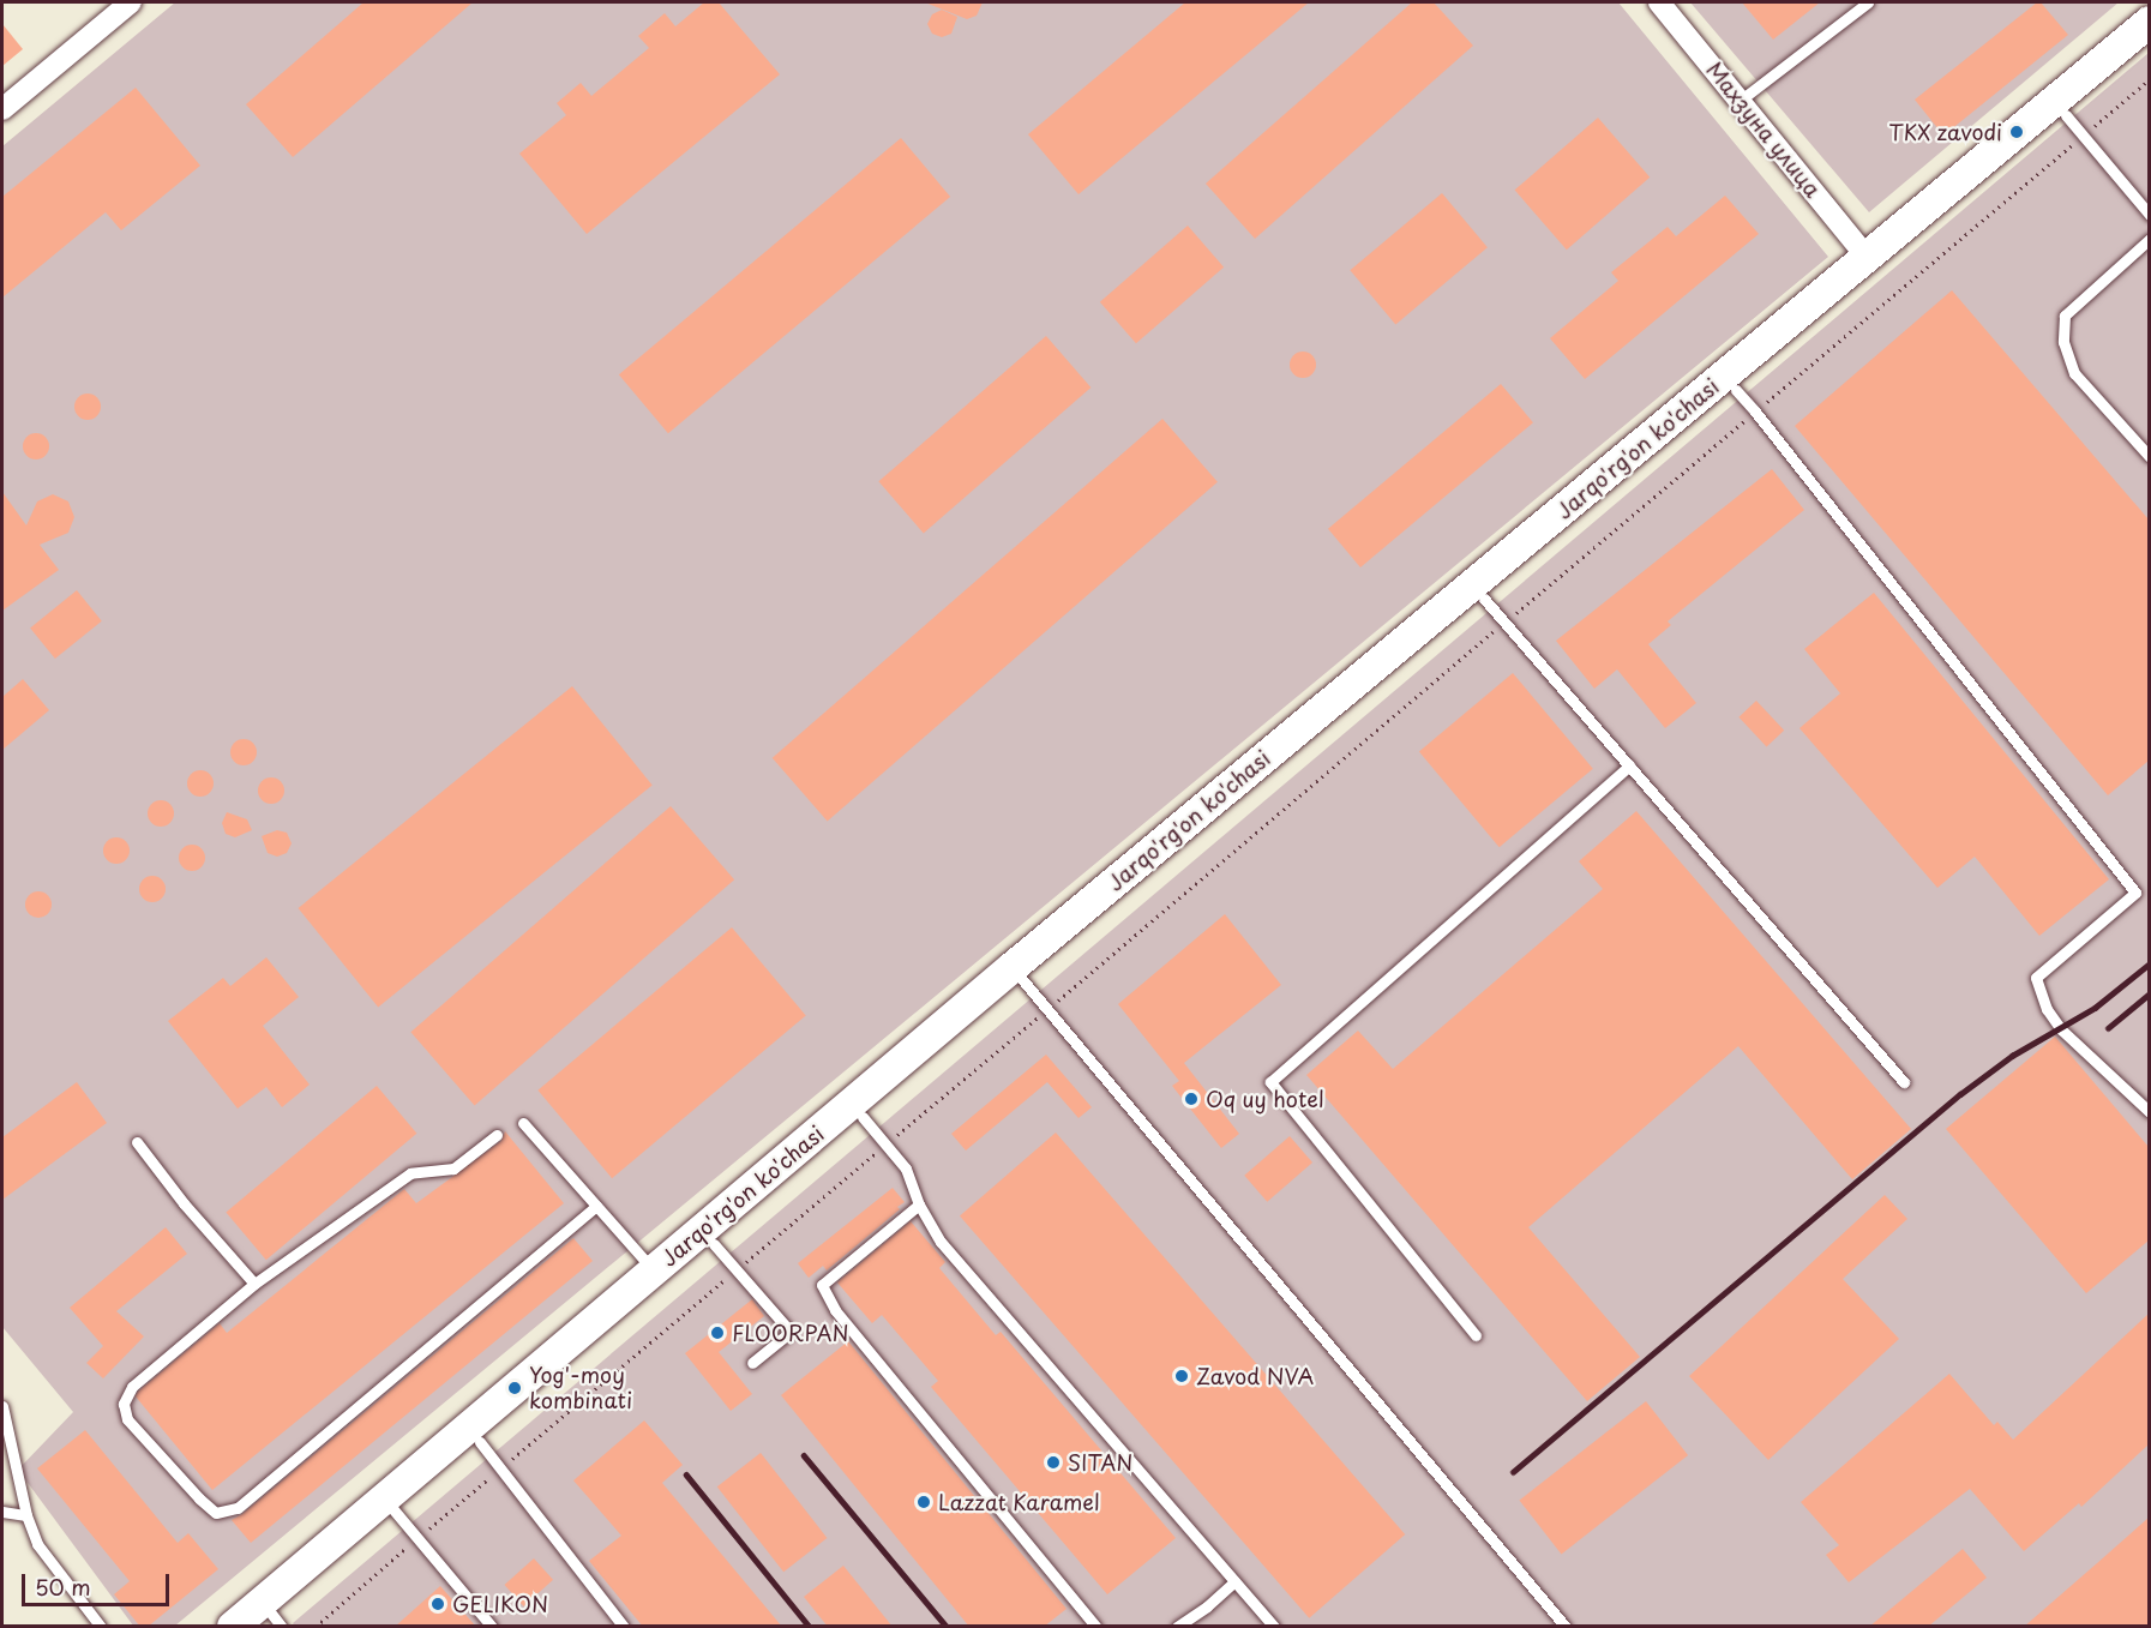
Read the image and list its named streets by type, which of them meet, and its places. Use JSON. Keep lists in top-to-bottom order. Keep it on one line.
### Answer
{"streets":{"main road":["Jarqo'rg'on ko'chasi"],"street":["Махзуна улица"]},"crossings":[["Махзуна улица","Jarqo'rg'on ko'chasi"]],"places":["TKX zavodi","Oq uy hotel","FLOORPAN","Zavod NVA","Yog'-moy kombinati","SITAN","Lazzat Karamel","GELIKON"],"scale_bar":"50 m"}
